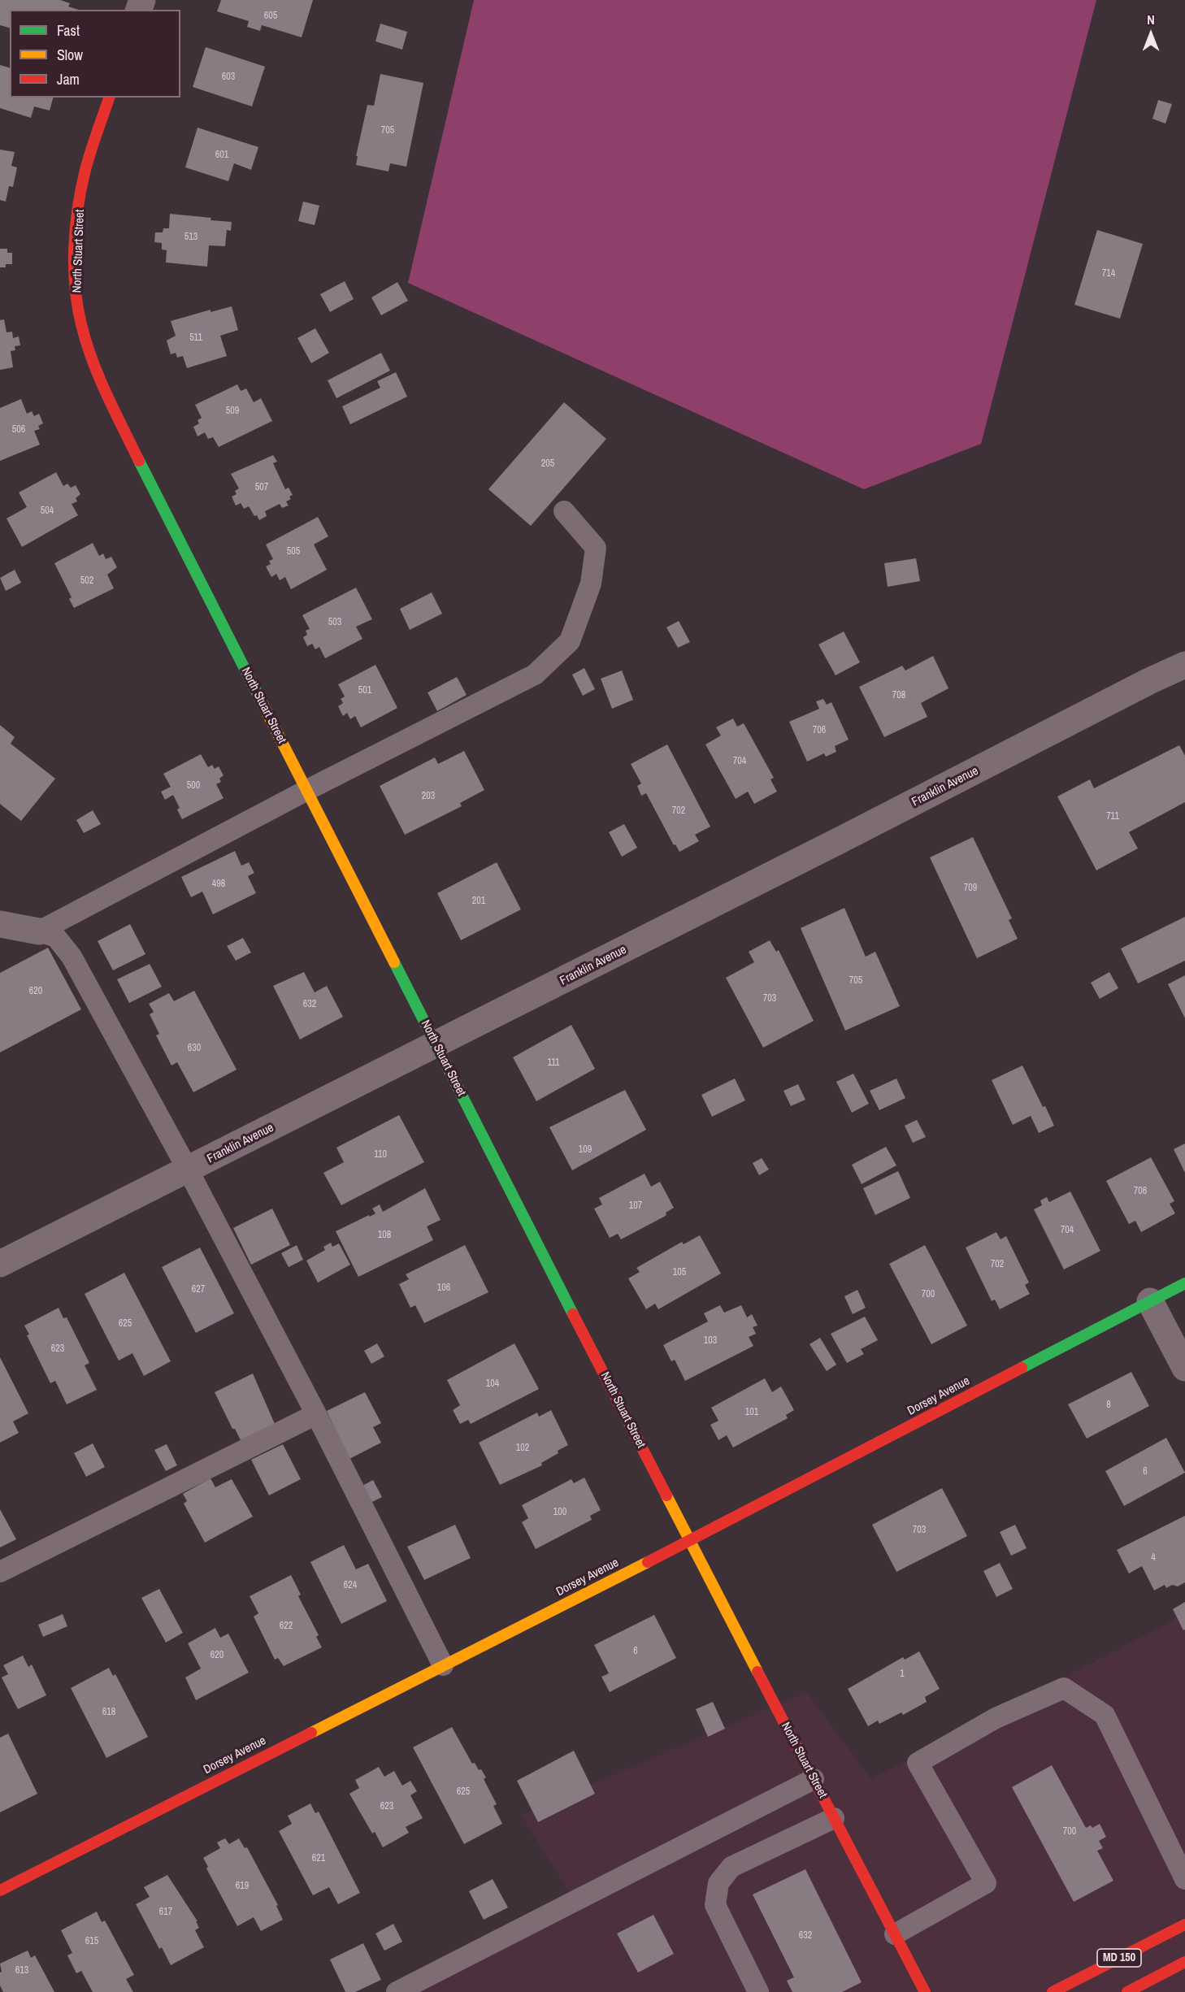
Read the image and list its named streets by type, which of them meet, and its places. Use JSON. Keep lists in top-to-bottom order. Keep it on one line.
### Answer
{"streets":{"street":["North Stuart Street","Franklin Avenue","Dorsey Avenue","MD 150"]},"crossings":[["North Stuart Street","Franklin Avenue"],["North Stuart Street","Dorsey Avenue"]],"house_numbers":["605","603","705","601","513","714","511","509","506","205","507","504","505","502","503","501","708","706","704","500","203","702","711","498","709","201","705","620","703","632","630","111","109","110","706","107","704","108","702","105","106","627","700","625","103","623","104","8","101","102","6","100","703","4","624","622","6","620","1","618","625","623","700","621","619","617","632","615","613"],"legend":["Fast","Slow","Jam"],"north":"top"}
